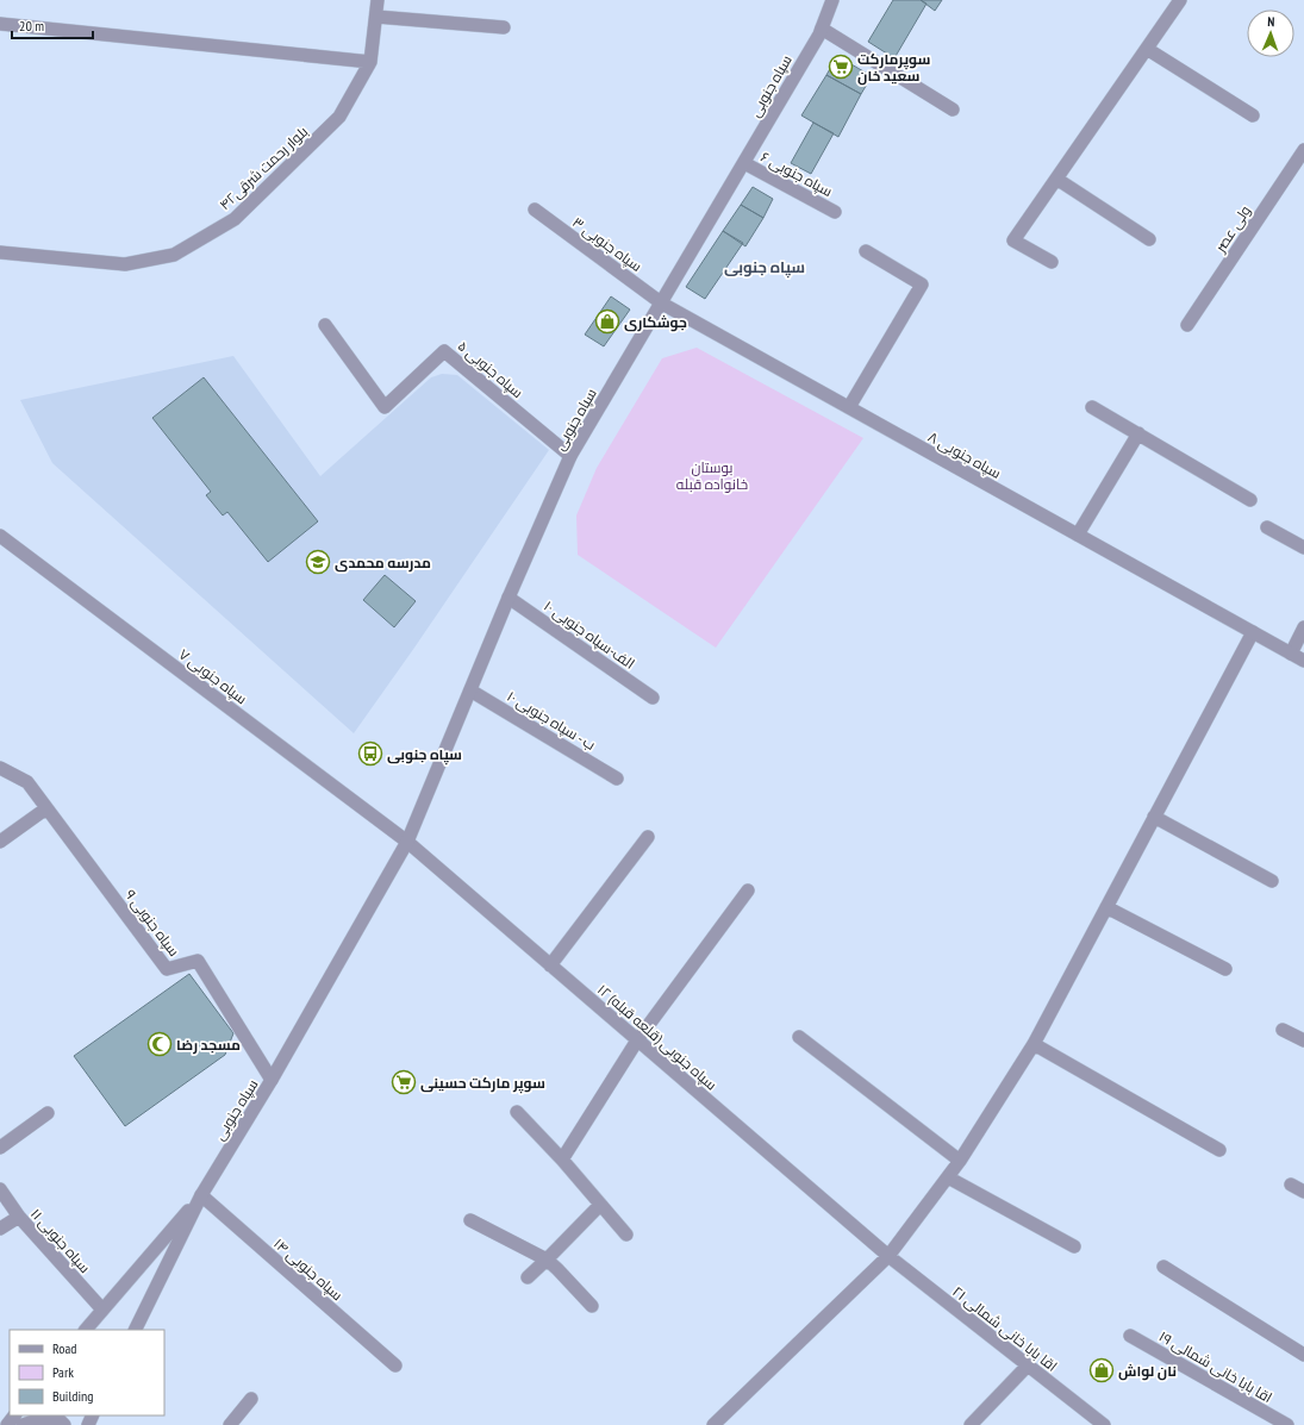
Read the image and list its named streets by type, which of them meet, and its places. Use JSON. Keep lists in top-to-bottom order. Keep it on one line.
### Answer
{"streets":{"street":["سپاه جنوبی","بلوار رحمت شرقی۴۲","۶ سپاه جنوبی","ولی عصر","۳ سپاه جنوبی","۵ سپاه جنوبی","۸ سپاه جنوبی","۱۰ الف-سپاه جنوبی","۷ سپاه جنوبی","۱۰ ب - سپاه جنوبی","۹ سپاه جنوبی","۱۲ سپاه جنوبی (قلعه قبله)","۱۱ سپاه جنوبی","۱۴ سپاه جنوبی","۲۱ اقا بابا خانی شمالی","۱۹ اقا بابا خانی شمالی"]},"crossings":[["سپاه جنوبی","۶ سپاه جنوبی"],["سپاه جنوبی","۳ سپاه جنوبی"],["سپاه جنوبی","۵ سپاه جنوبی"],["سپاه جنوبی","۸ سپاه جنوبی"],["سپاه جنوبی","۱۰ الف-سپاه جنوبی"],["سپاه جنوبی","۷ سپاه جنوبی"],["سپاه جنوبی","۱۰ ب - سپاه جنوبی"],["سپاه جنوبی","۹ سپاه جنوبی"],["سپاه جنوبی","۱۲ سپاه جنوبی (قلعه قبله)"],["سپاه جنوبی","۱۱ سپاه جنوبی"],["سپاه جنوبی","۱۴ سپاه جنوبی"],["۳ سپاه جنوبی","۸ سپاه جنوبی"],["۷ سپاه جنوبی","۱۲ سپاه جنوبی (قلعه قبله)"],["۱۲ سپاه جنوبی (قلعه قبله)","۲۱ اقا بابا خانی شمالی"]],"districts":["سپاه جنوبی"],"parks":["بوستان خانواده قبله"],"places":{"supermarket":["سوپرمارکت سعید خان","سوپر مارکت حسینی"],"shop":["جوشکاری","نان لواش"],"school or university":["مدرسه محمدی"],"bus stop":["سپاه جنوبی"],"mosque":["مسجد رضا"]},"legend":["Road","Park","Building"],"scale_bar":"20 m","north":"top"}
